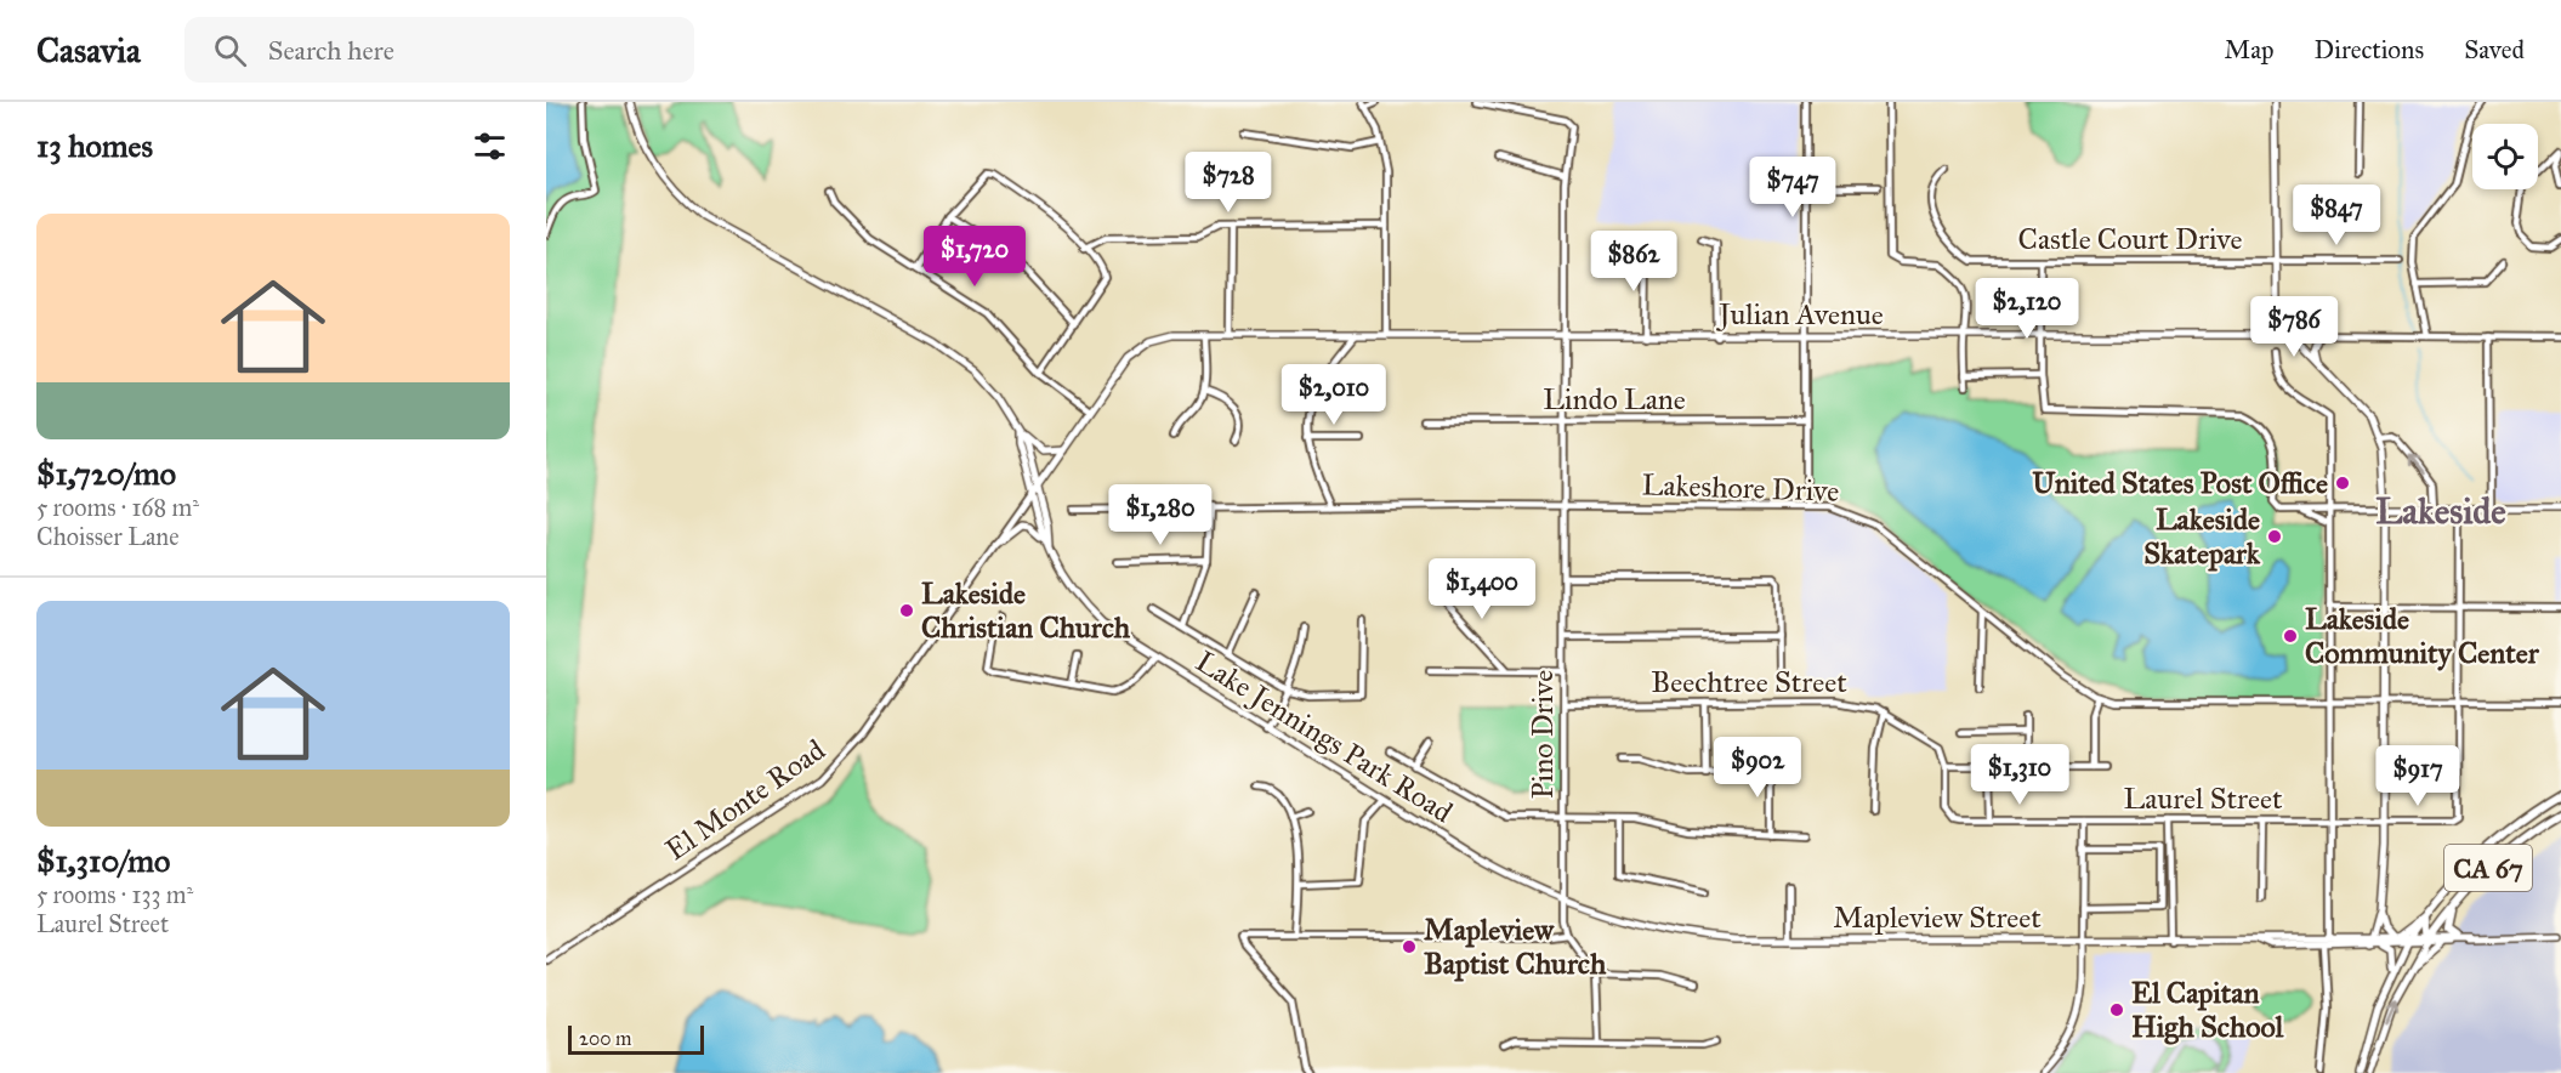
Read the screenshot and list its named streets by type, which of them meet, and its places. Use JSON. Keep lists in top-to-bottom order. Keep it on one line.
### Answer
{"streets":{"highway":["CA 67"],"main road":["Julian Avenue","Lake Jennings Park Road","Mapleview Street"],"street":["Castle Court Drive","Lindo Lane","Lakeshore Drive","Beechtree Street","Pino Drive","Laurel Street","El Monte Road"]},"crossings":[["Julian Avenue","Pino Drive"],["Julian Avenue","Lake Jennings Park Road"],["Julian Avenue","El Monte Road"],["Lindo Lane","Pino Drive"],["Lakeshore Drive","Pino Drive"],["Lakeshore Drive","Laurel Street"],["Beechtree Street","Pino Drive"],["Beechtree Street","Laurel Street"],["Pino Drive","Lake Jennings Park Road"],["Lake Jennings Park Road","El Monte Road"],["Lake Jennings Park Road","Mapleview Street"],["CA 67","Mapleview Street"]],"districts":["Lakeside"],"places":["United States Post Office","Lakeside Skatepark","Lakeside Christian Church","Lakeside Community Center","Mapleview Baptist Church","El Capitan High School"],"scale_bar":"200 m","page":{"header":"Casavia","search":"Search here","nav":["Map","Directions","Saved"],"heading":"13 homes","price":["$728","$747","$847","$1,720","$862","$2,120","$786","$2,010","$1,280","$1,400","$902","$1,310","$917"],"list":[{"name":"$1,720/mo","note":"5 rooms · 168 m² · Choisser Lane"},{"name":"$1,310/mo","note":"5 rooms · 133 m² · Laurel Street"}],"scale":"200 m"}}
